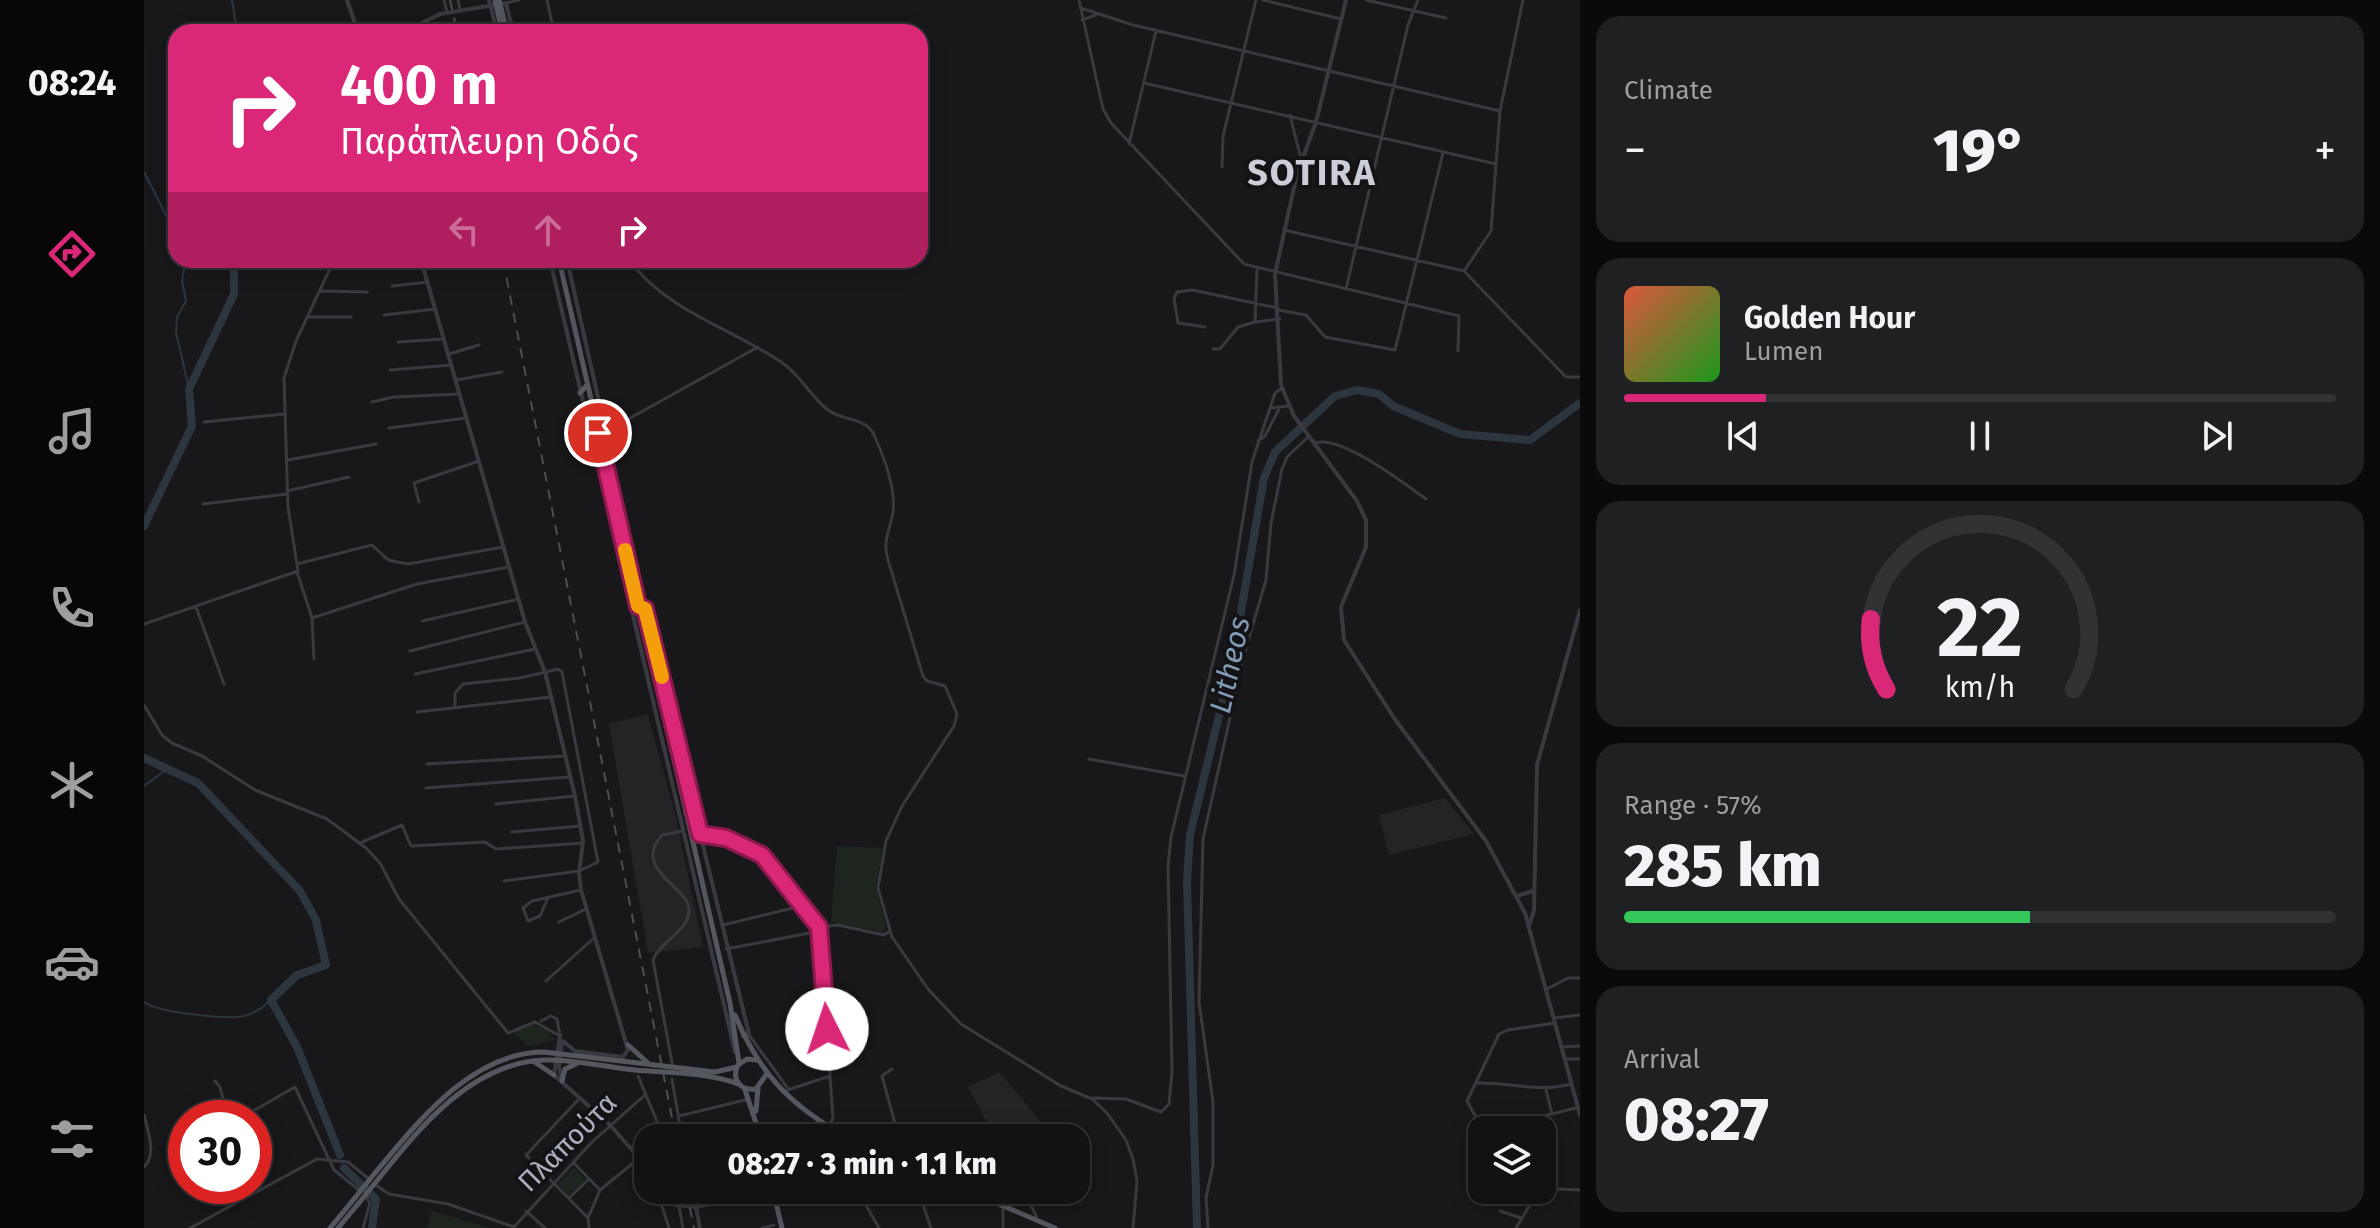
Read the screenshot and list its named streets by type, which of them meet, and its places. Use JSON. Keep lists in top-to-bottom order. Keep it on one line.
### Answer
{"streets":{"street":["Πλαπούτα"]},"districts":["SOTIRA"],"water":["Litheos"],"page":{"tabs":"08:24","tile":["Climate",["Range · 57%","285 km"],["Arrival","08:27"]],"turn":["400 m","Παράπλευρη Οδός"],"heat":["−","19°","+"],"song":["Golden Hour","Lumen"],"limit":"30","trip":"08:27 · 3 min · 1.1 km","gauge":["22","km/h"]}}
